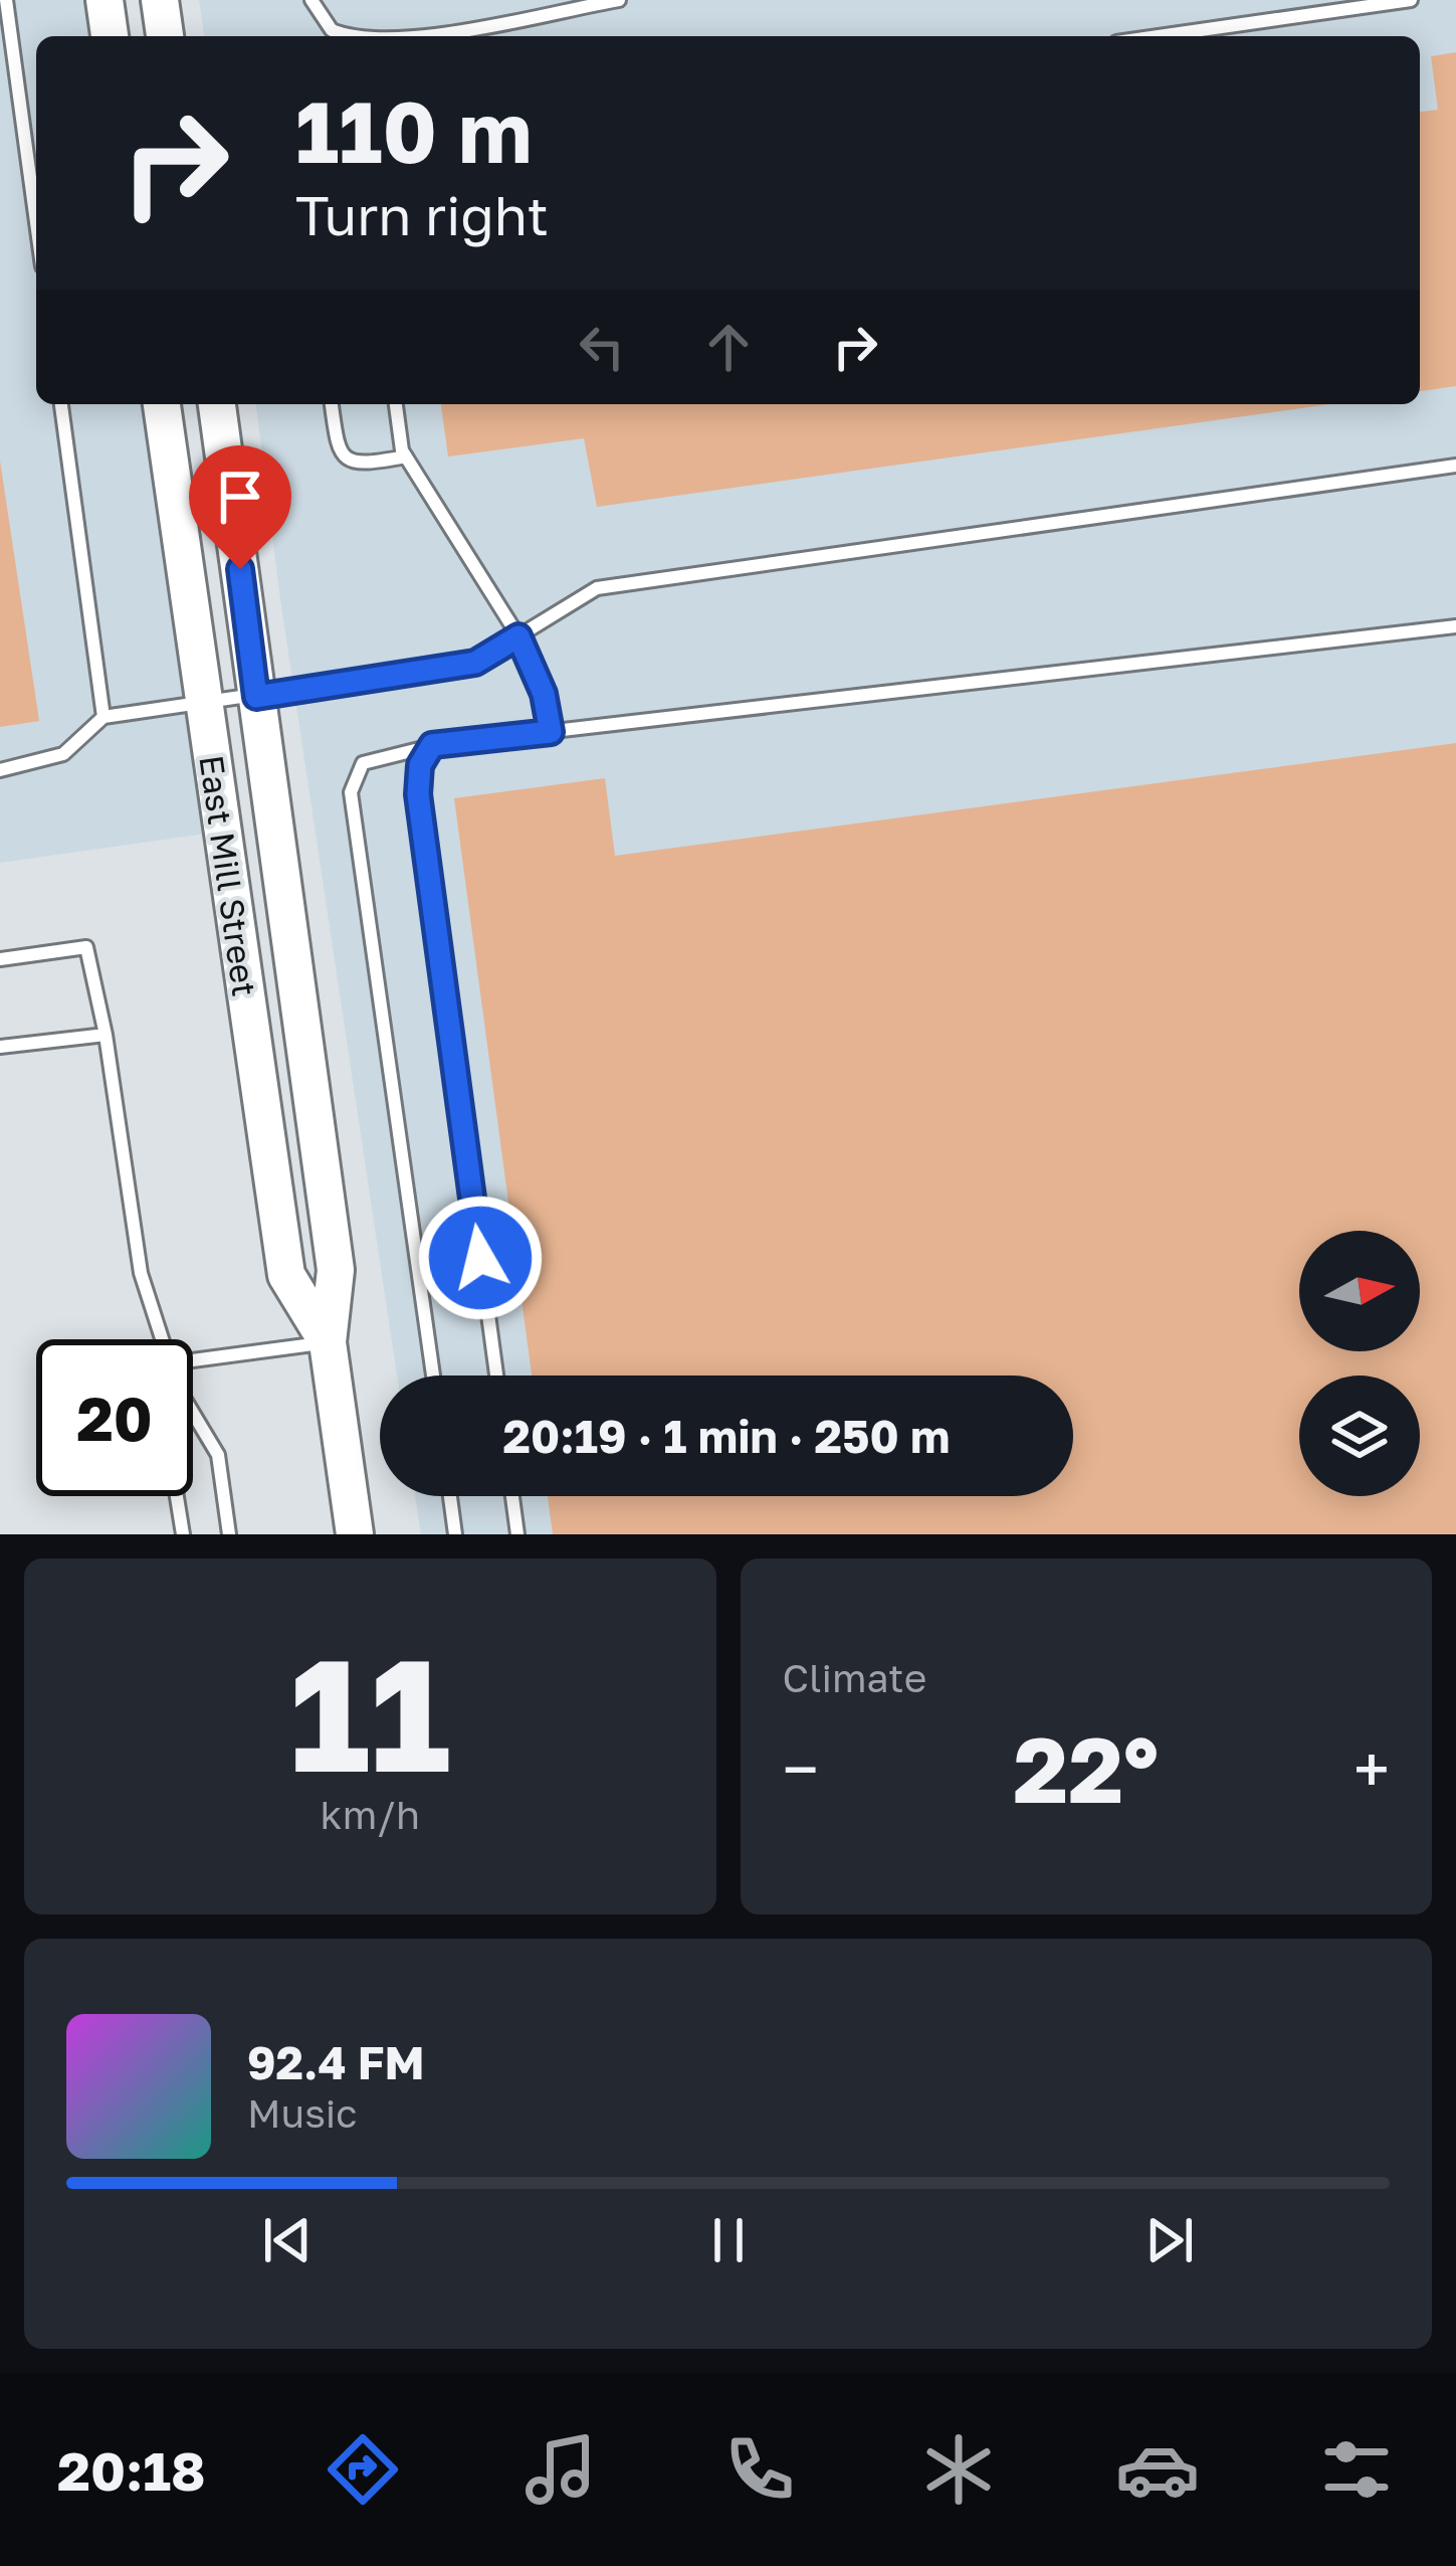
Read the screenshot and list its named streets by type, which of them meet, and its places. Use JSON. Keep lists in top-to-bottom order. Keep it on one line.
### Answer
{"streets":{"main road":["East Mill Street"]},"north":"right","page":{"turn":["110 m","Turn right"],"limit":"20","trip":"20:19 · 1 min · 250 m","tile":[["11","km/h"],"Climate"],"heat":["−","22°","+"],"song":["92.4 FM","Music"],"tabs":"20:18"}}
